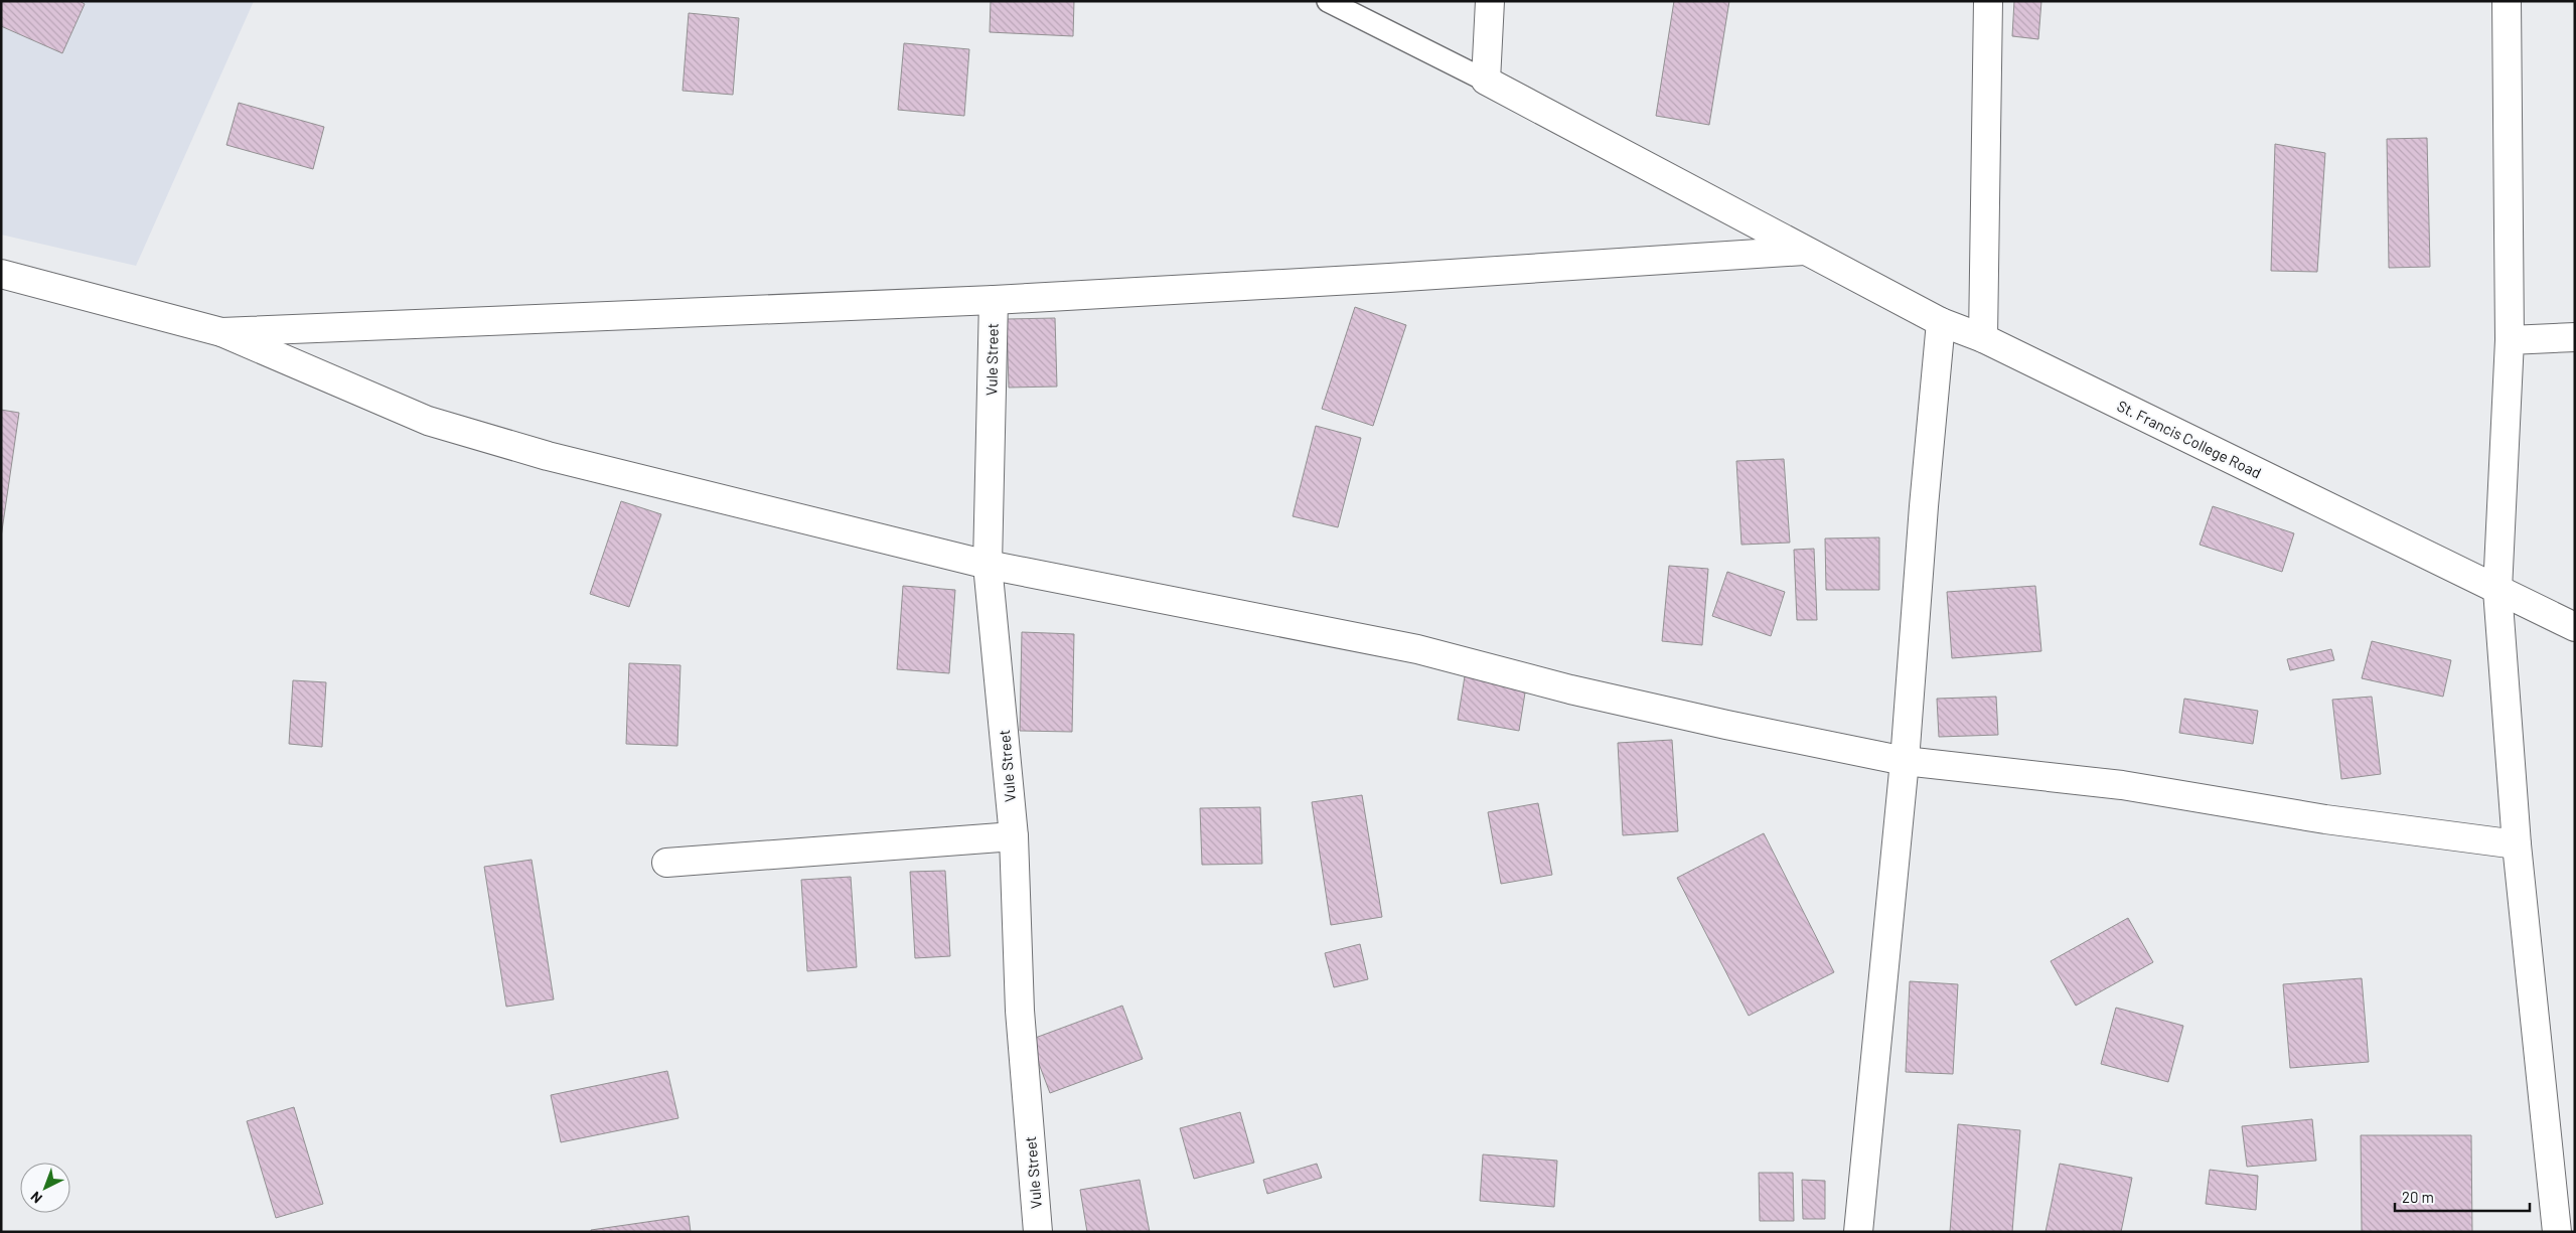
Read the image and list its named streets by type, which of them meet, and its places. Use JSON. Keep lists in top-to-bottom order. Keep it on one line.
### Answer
{"streets":{"street":["Vule Street","St. Francis College Road"]},"scale_bar":"20 m","north":"bottom left"}
